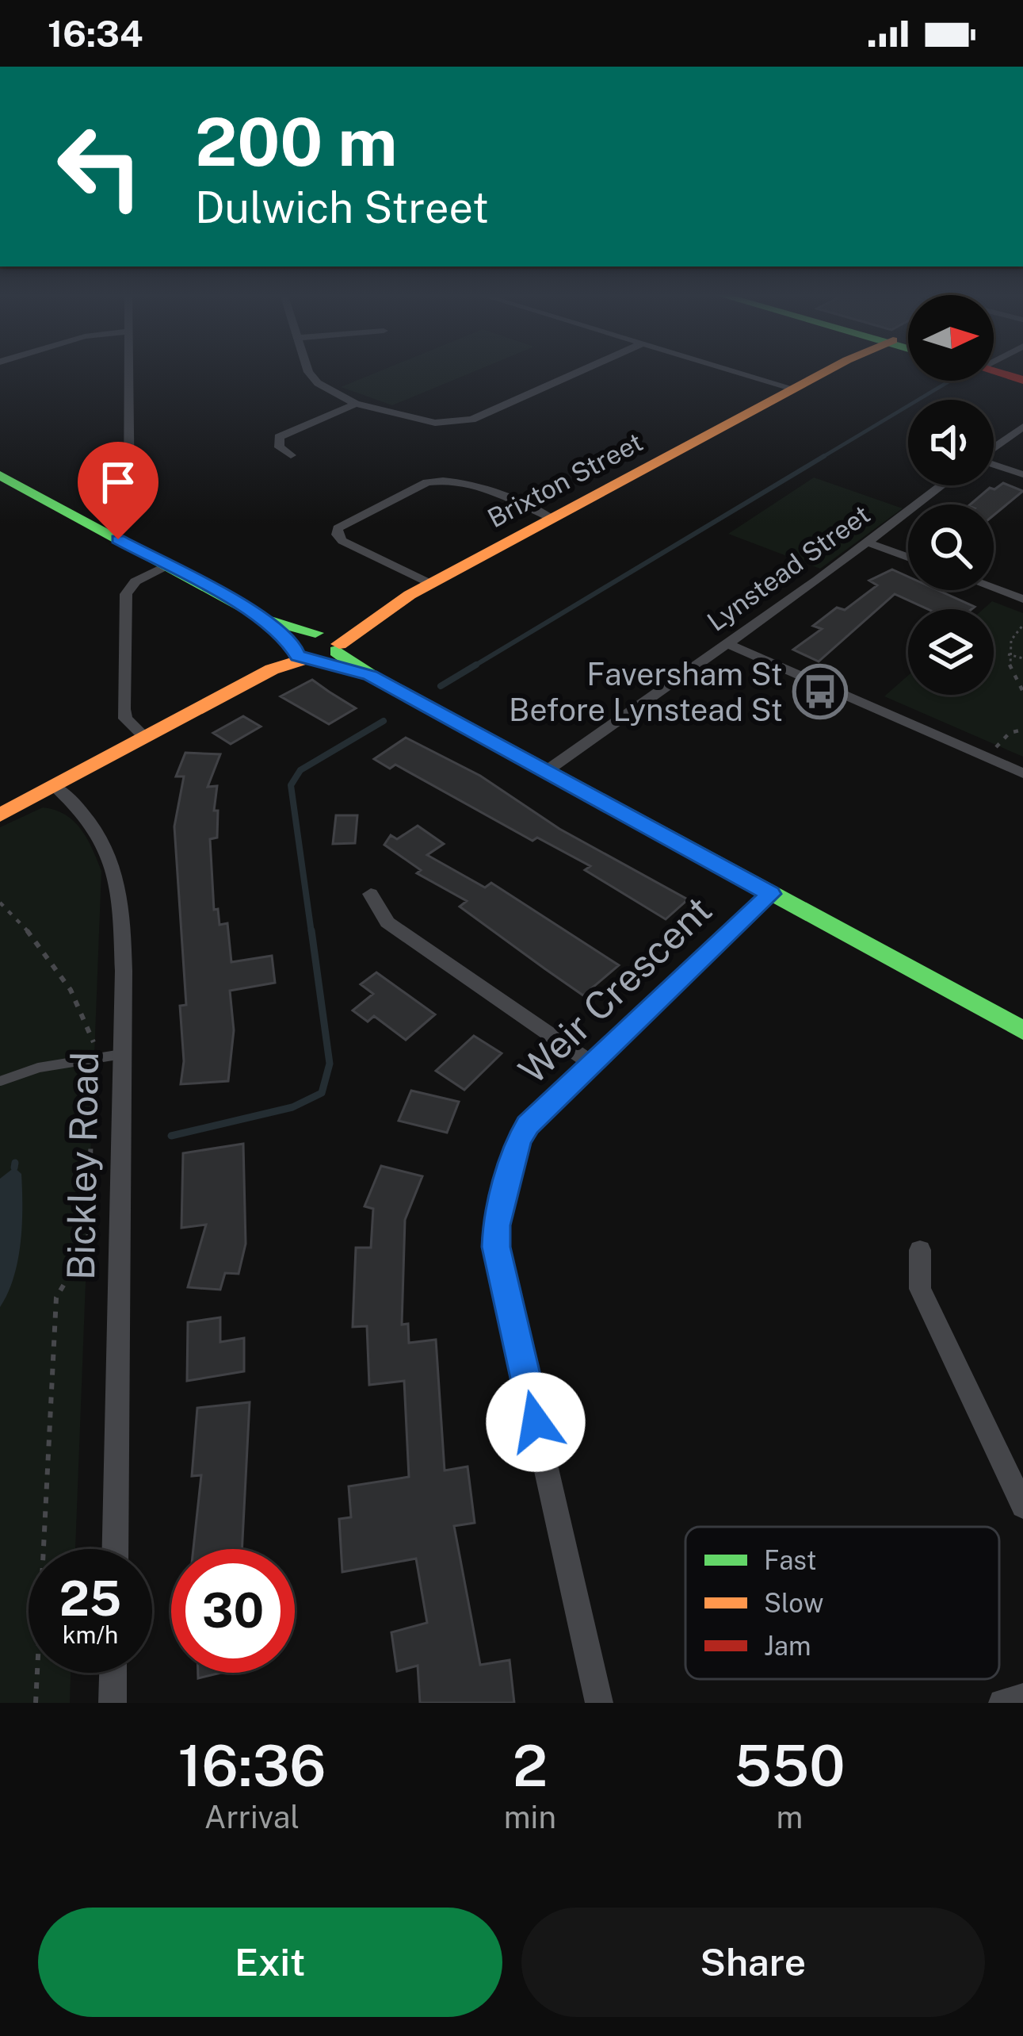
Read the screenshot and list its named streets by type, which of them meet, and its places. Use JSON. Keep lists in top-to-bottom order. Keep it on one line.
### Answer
{"streets":{"main road":["Brixton Street"],"street":["Lynstead Street","Weir Crescent","Bickley Road"]},"crossings":[["Brixton Street","Bickley Road"]],"places":{"bus stop":["Faversham St Before Lynstead St"]},"legend":["Fast","Slow","Jam"],"north":"right","page":{"status":"16:34","turn":["200 m","Dulwich Street"],"speed":"25 km/h","limit":"30","eta":["16:36","Arrival","2","min","550","m"],"buttons":["Exit","Share"]}}
